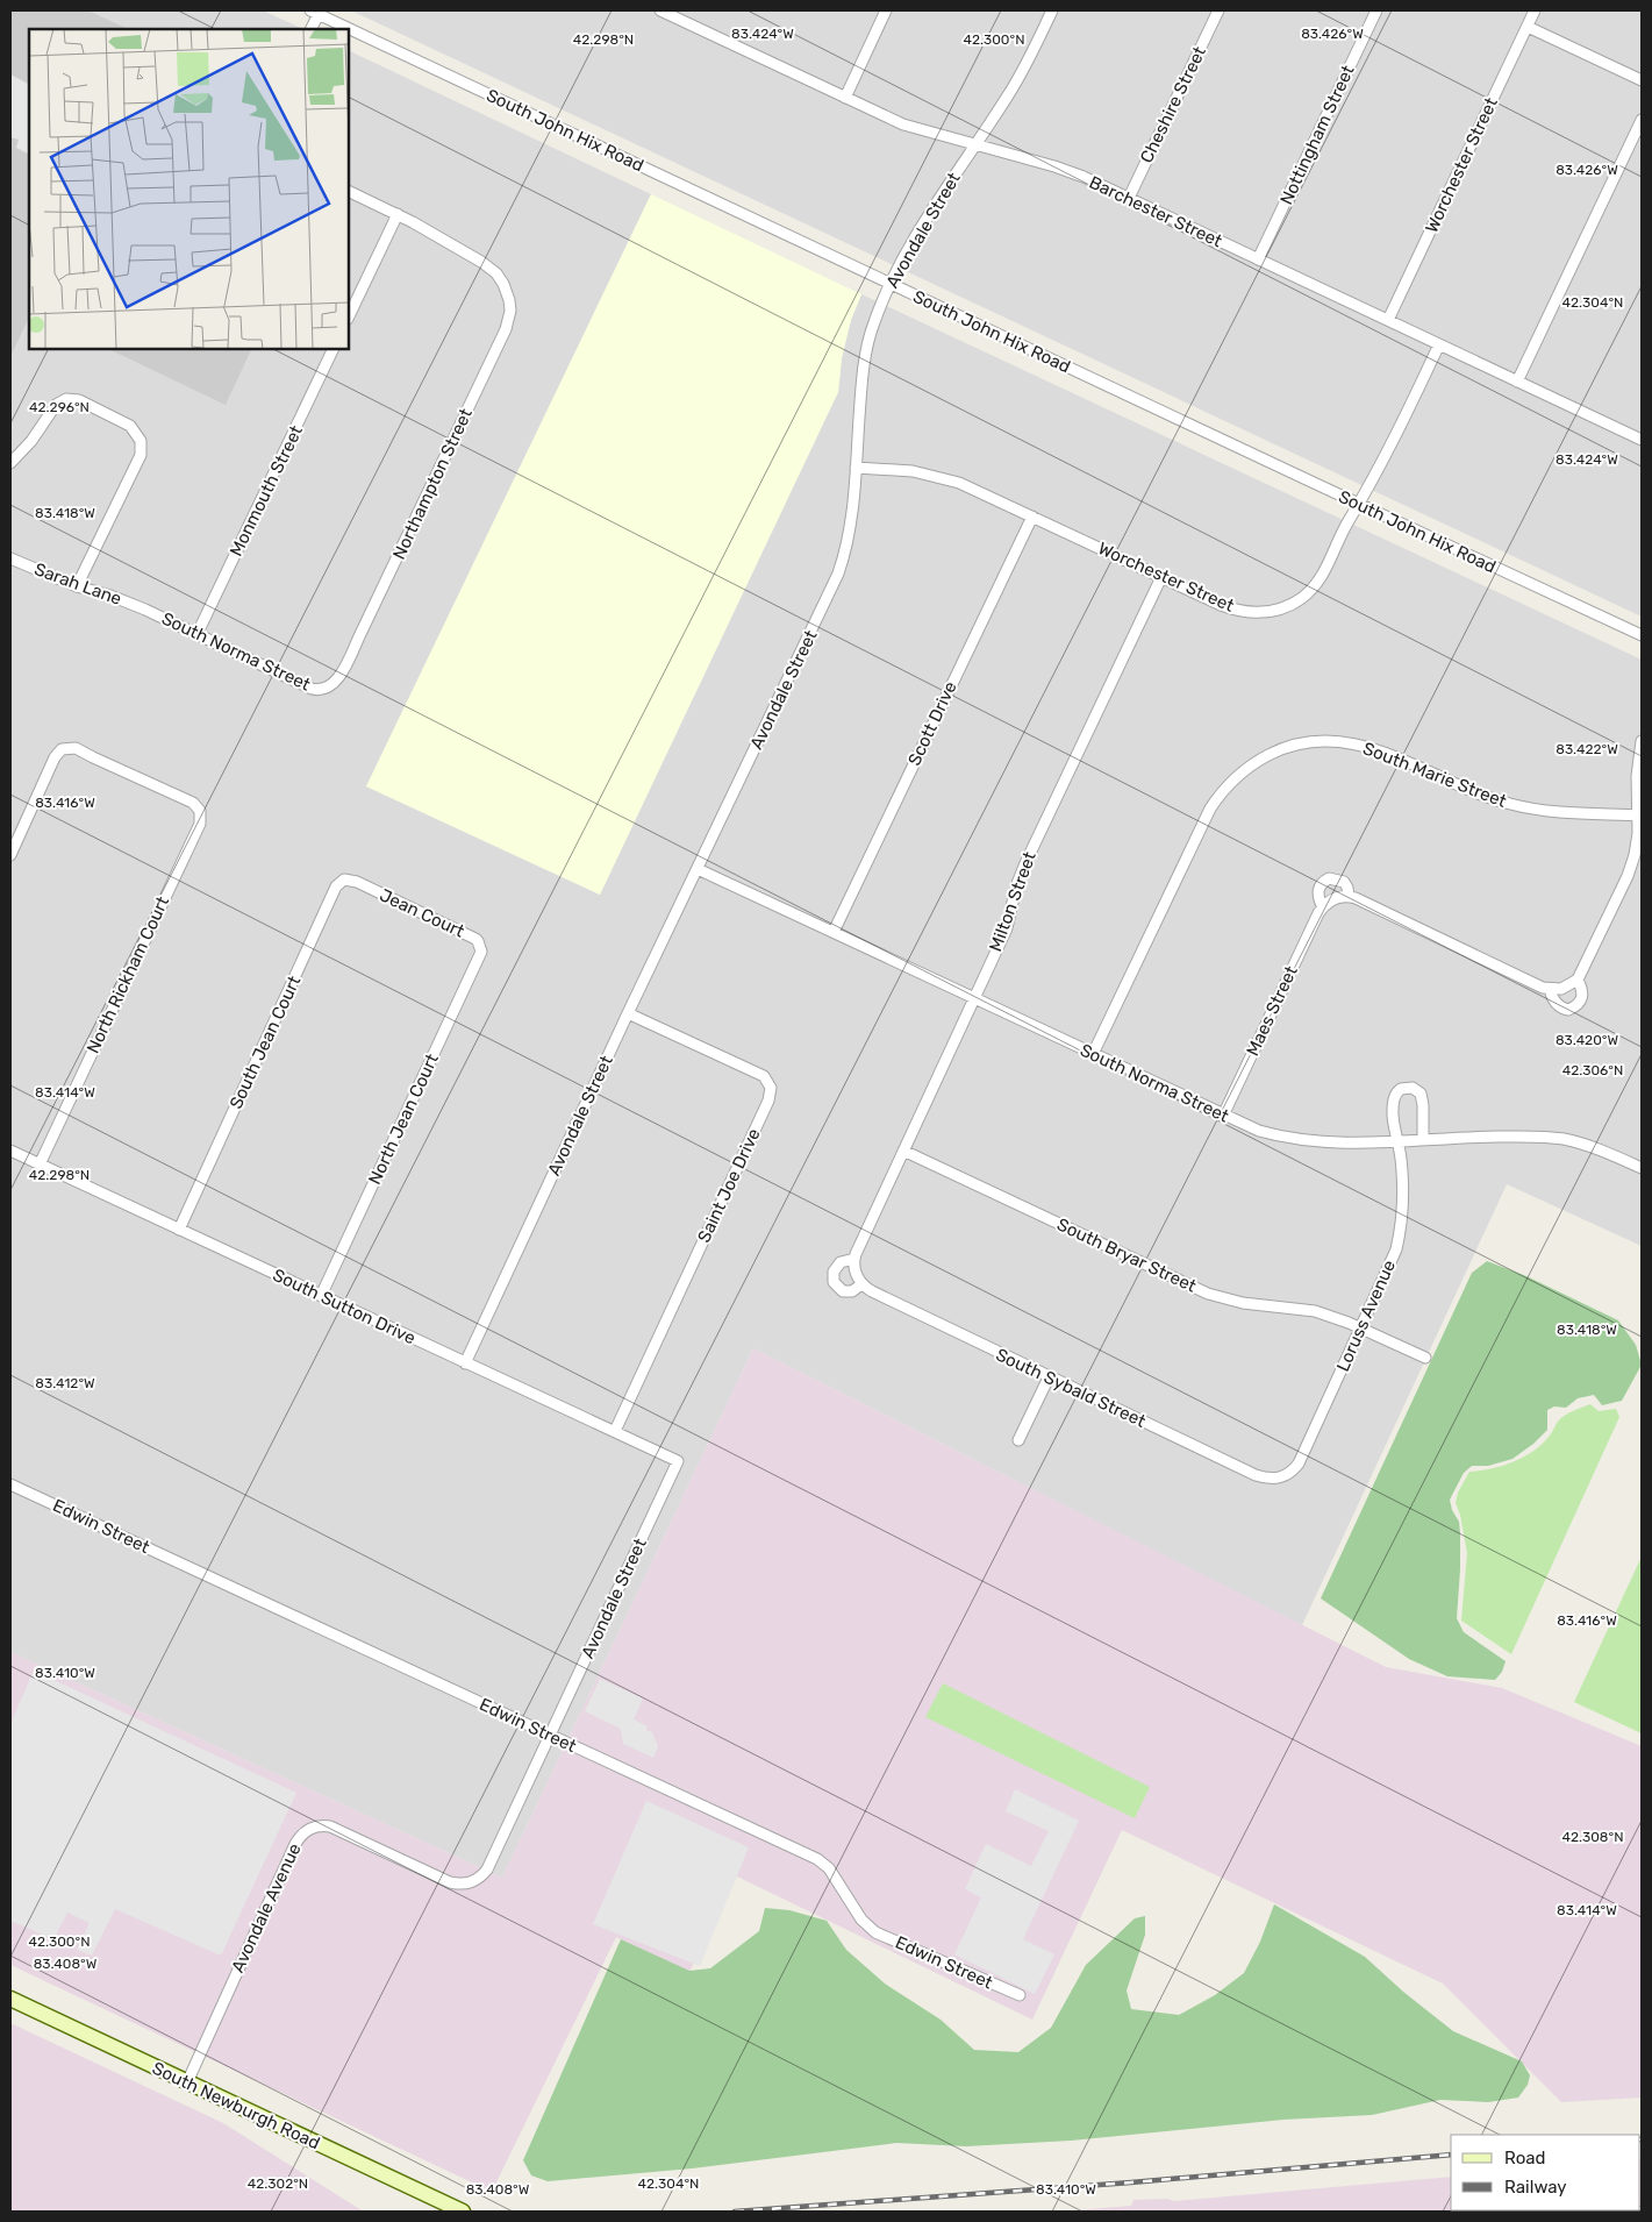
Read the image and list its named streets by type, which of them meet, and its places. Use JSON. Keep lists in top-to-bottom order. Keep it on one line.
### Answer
{"streets":{"main road":["South Newburgh Road"],"street":["Cheshire Street","South John Hix Road","Nottingham Street","Worchester Street","Barchester Street","Avondale Street","Northampton Street","Monmouth Street","Sarah Lane","South Norma Street","Scott Drive","South Marie Street","Milton Street","Jean Court","North Rickham Court","Maes Street","South Jean Court","North Jean Court","Saint Joe Drive","South Bryar Street","South Sutton Drive","Loruss Avenue","South Sybald Street","Edwin Street","Avondale Avenue"]},"crossings":[["Cheshire Street","Barchester Street"],["South John Hix Road","Worchester Street"],["South John Hix Road","Avondale Street"],["Nottingham Street","Barchester Street"],["Worchester Street","Barchester Street"],["Worchester Street","Avondale Street"],["Worchester Street","Scott Drive"],["Worchester Street","Milton Street"],["Barchester Street","Avondale Street"],["Avondale Street","South Norma Street"],["Avondale Street","Saint Joe Drive"],["Avondale Street","South Sutton Drive"],["Avondale Street","Edwin Street"],["Avondale Street","Avondale Avenue"],["Northampton Street","South Norma Street"],["Monmouth Street","South Norma Street"],["Sarah Lane","South Norma Street"],["South Norma Street","Scott Drive"],["South Norma Street","South Marie Street"],["South Norma Street","Milton Street"],["South Norma Street","Maes Street"],["South Norma Street","Loruss Avenue"],["South Marie Street","Maes Street"],["Milton Street","South Bryar Street"],["Milton Street","South Sybald Street"],["Jean Court","South Jean Court"],["Jean Court","North Jean Court"],["North Rickham Court","South Sutton Drive"],["South Jean Court","South Sutton Drive"],["North Jean Court","South Sutton Drive"],["Saint Joe Drive","South Sutton Drive"],["South Bryar Street","Loruss Avenue"],["Loruss Avenue","South Sybald Street"],["Edwin Street","Avondale Avenue"],["Avondale Avenue","South Newburgh Road"]],"legend":["Road","Railway"],"coordinates":["83.424°W","83.426°W","42.298°N","42.300°N","42.304°N","42.296°N","83.418°W","83.422°W","83.416°W","83.420°W","42.306°N","83.414°W","83.412°W","83.410°W","42.308°N","83.408°W","42.302°N"]}
